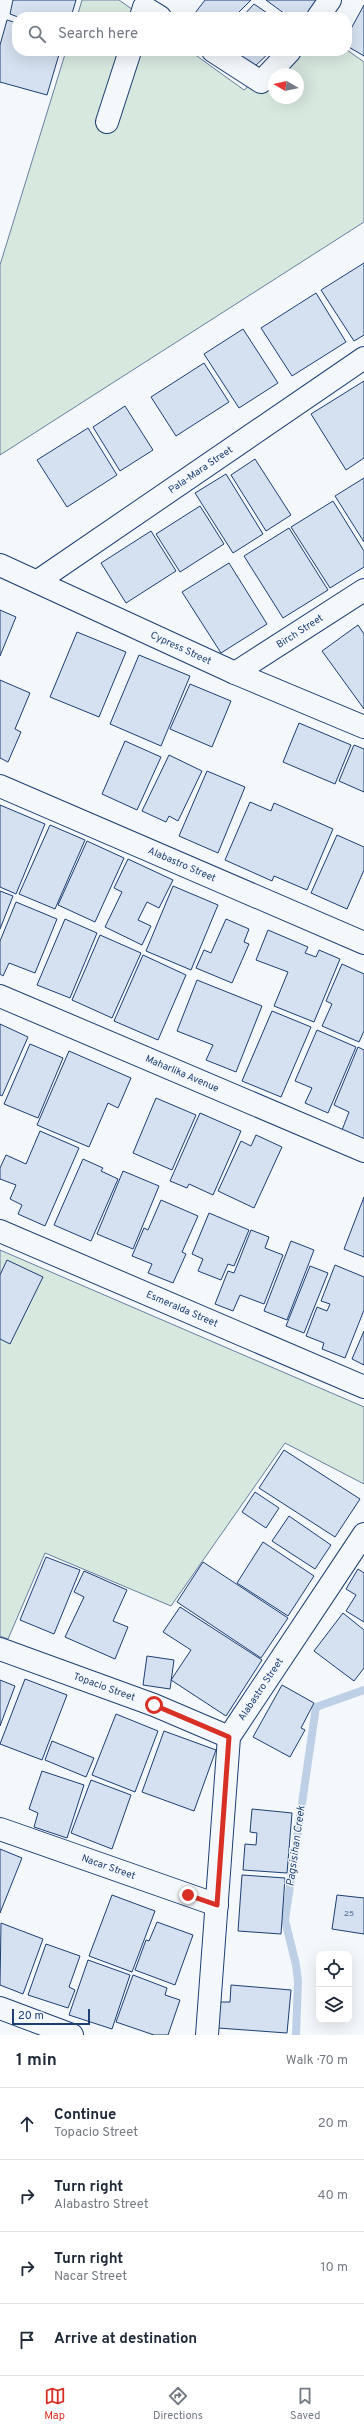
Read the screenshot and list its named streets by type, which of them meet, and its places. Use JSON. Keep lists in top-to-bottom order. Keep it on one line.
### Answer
{"streets":{"street":["Pala-Mara Street","Birch Street","Cypress Street","Alabastro Street","Maharlika Avenue","Esmeralda Street","Topacio Street","Nacar Street"]},"crossings":[["Pala-Mara Street","Cypress Street"],["Birch Street","Cypress Street"],["Alabastro Street","Topacio Street"],["Alabastro Street","Nacar Street"]],"water":["Pagsisihan Creek"],"house_numbers":["25"],"scale_bar":"20 m","north":"left","page":{"search":"Search here","scale":"20 m","heading":["1 min","Walk · 70 m"],"list":[["Continue","Topacio Street","20 m"],["Turn right","Alabastro Street","40 m"],["Turn right","Nacar Street","10 m"],"Arrive at destination"],"nav":["Map","Directions","Saved"]}}
